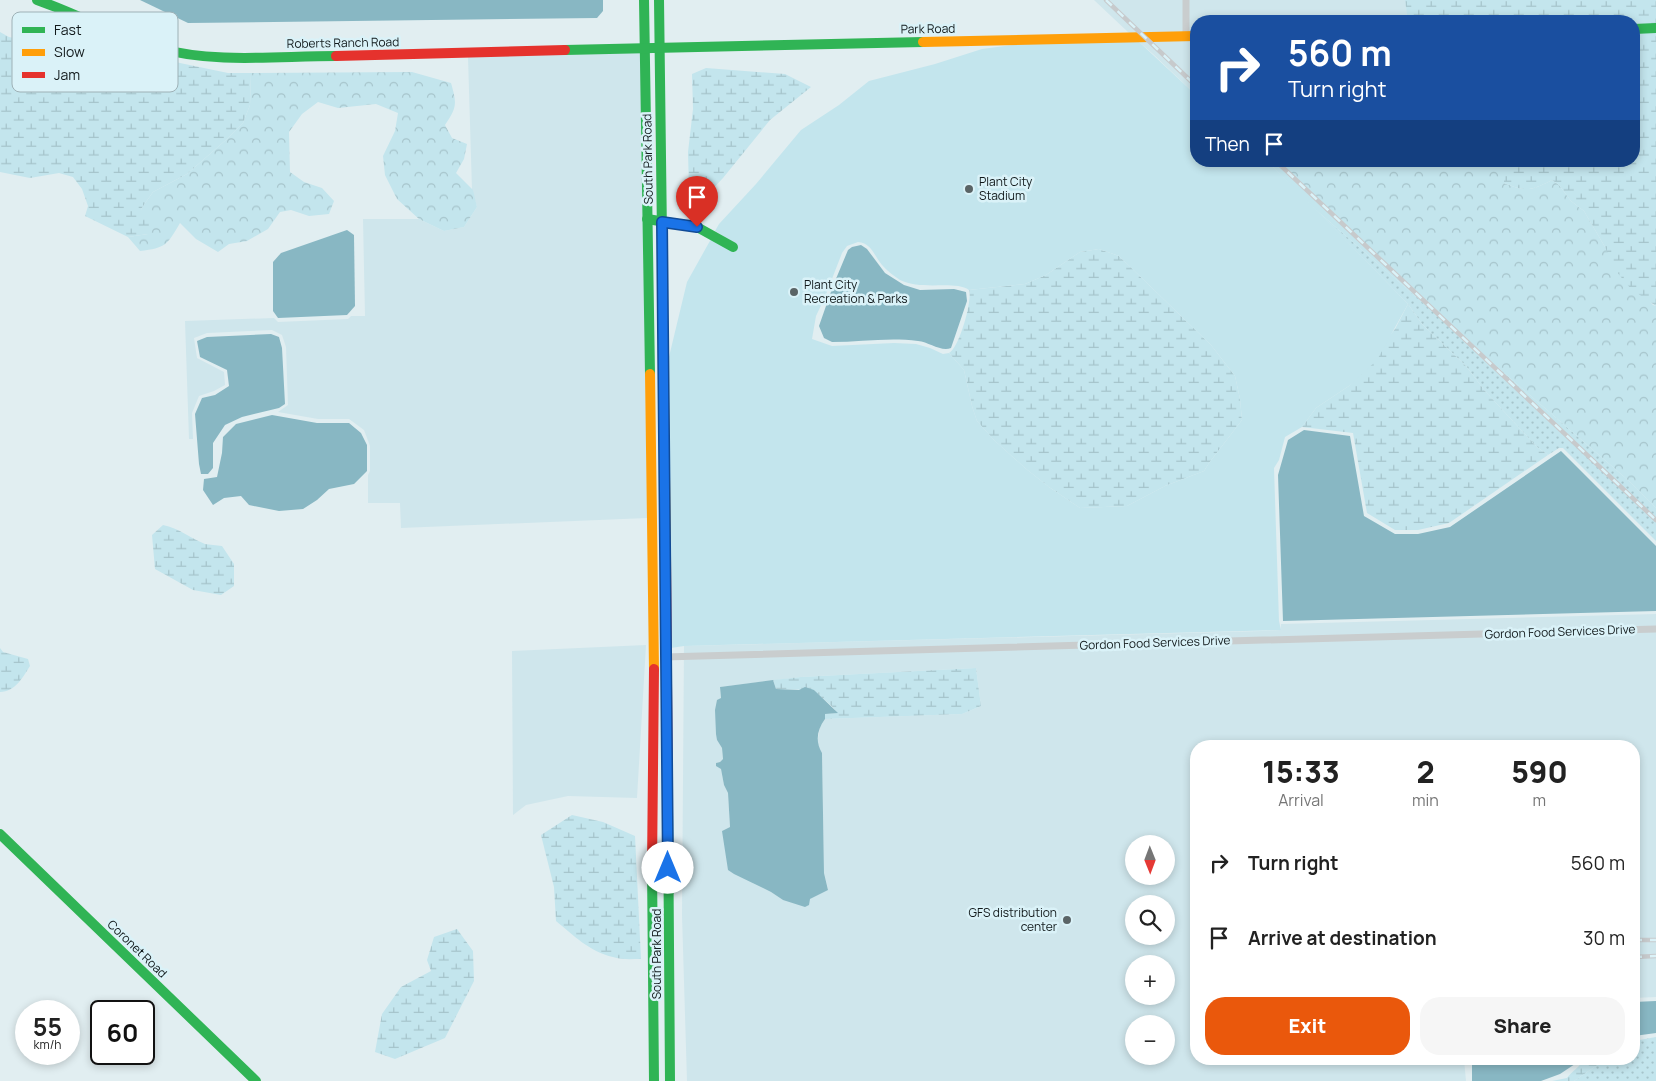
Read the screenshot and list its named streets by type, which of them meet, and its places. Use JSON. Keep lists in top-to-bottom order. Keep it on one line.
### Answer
{"streets":{"main road":["Park Road","Roberts Ranch Road","South Park Road","Coronet Road"],"street":["Gordon Food Services Drive"]},"crossings":[["Park Road","Roberts Ranch Road"],["Park Road","South Park Road"],["Roberts Ranch Road","South Park Road"],["South Park Road","Gordon Food Services Drive"]],"places":["Plant City Stadium","Plant City Recreation & Parks","GFS distribution center"],"legend":["Fast","Slow","Jam"],"north":"bottom","page":{"turn":["560 m","Turn right"],"then":"Then","eta":["15:33","Arrival","2","min","590","m"],"list":[{"name":"Turn right","value":"560 m"},{"name":"Arrive at destination","value":"30 m"}],"map_buttons":["+","−"],"buttons":["Exit","Share"],"speed":"55 km/h","limit":"60"}}
